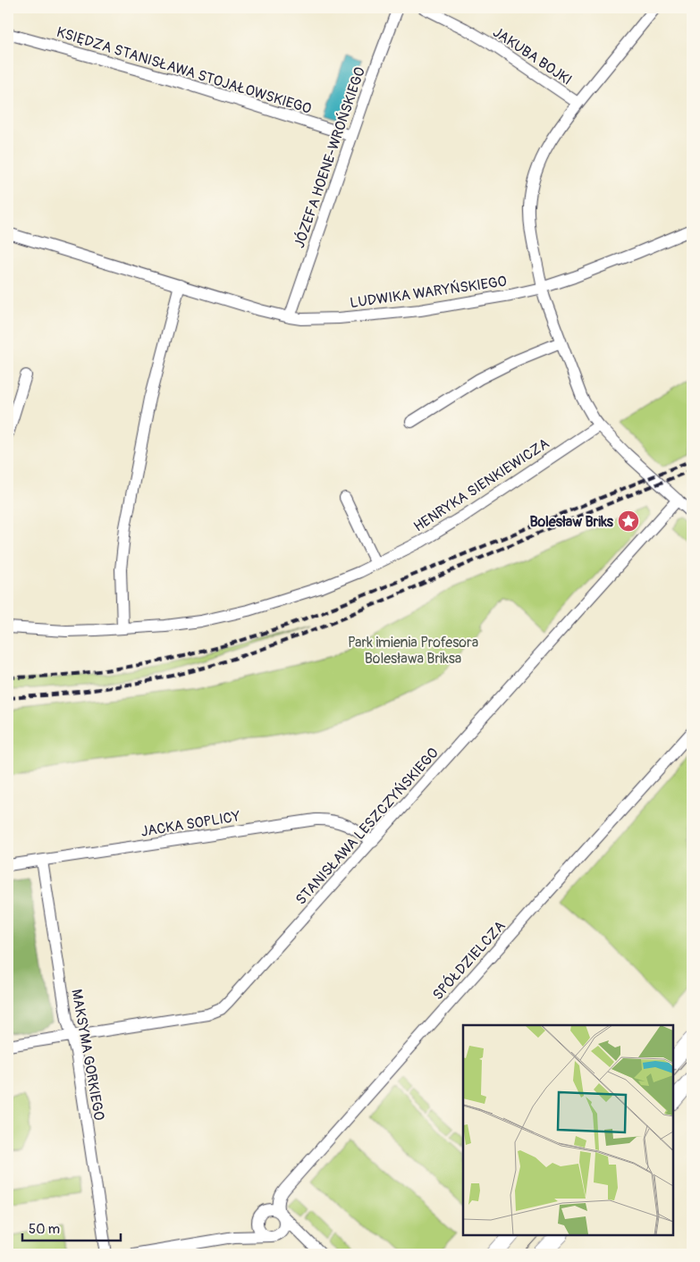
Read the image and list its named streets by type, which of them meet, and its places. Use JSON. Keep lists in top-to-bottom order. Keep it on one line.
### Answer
{"streets":{"street":["JAKUBA BOJKI","KSIĘDZA STANISŁAWA STOJAŁOWSKIEGO","JÓZEFA HOENE-WROŃSKIEGO","LUDWIKA WARYŃSKIEGO","HENRYKA SIENKIEWICZA","JACKA SOPLICY","STANISŁAWA LESZCZYŃSKIEGO","SPÓŁDZIELCZA","MAKSYMA GORKIEGO"]},"crossings":[["KSIĘDZA STANISŁAWA STOJAŁOWSKIEGO","JÓZEFA HOENE-WROŃSKIEGO"],["JÓZEFA HOENE-WROŃSKIEGO","LUDWIKA WARYŃSKIEGO"],["JACKA SOPLICY","STANISŁAWA LESZCZYŃSKIEGO"],["JACKA SOPLICY","MAKSYMA GORKIEGO"],["STANISŁAWA LESZCZYŃSKIEGO","MAKSYMA GORKIEGO"]],"parks":["Park imienia Profesora Bolesława Briksa"],"places":{"place":["Bolesław Briks"]},"scale_bar":"50 m"}
